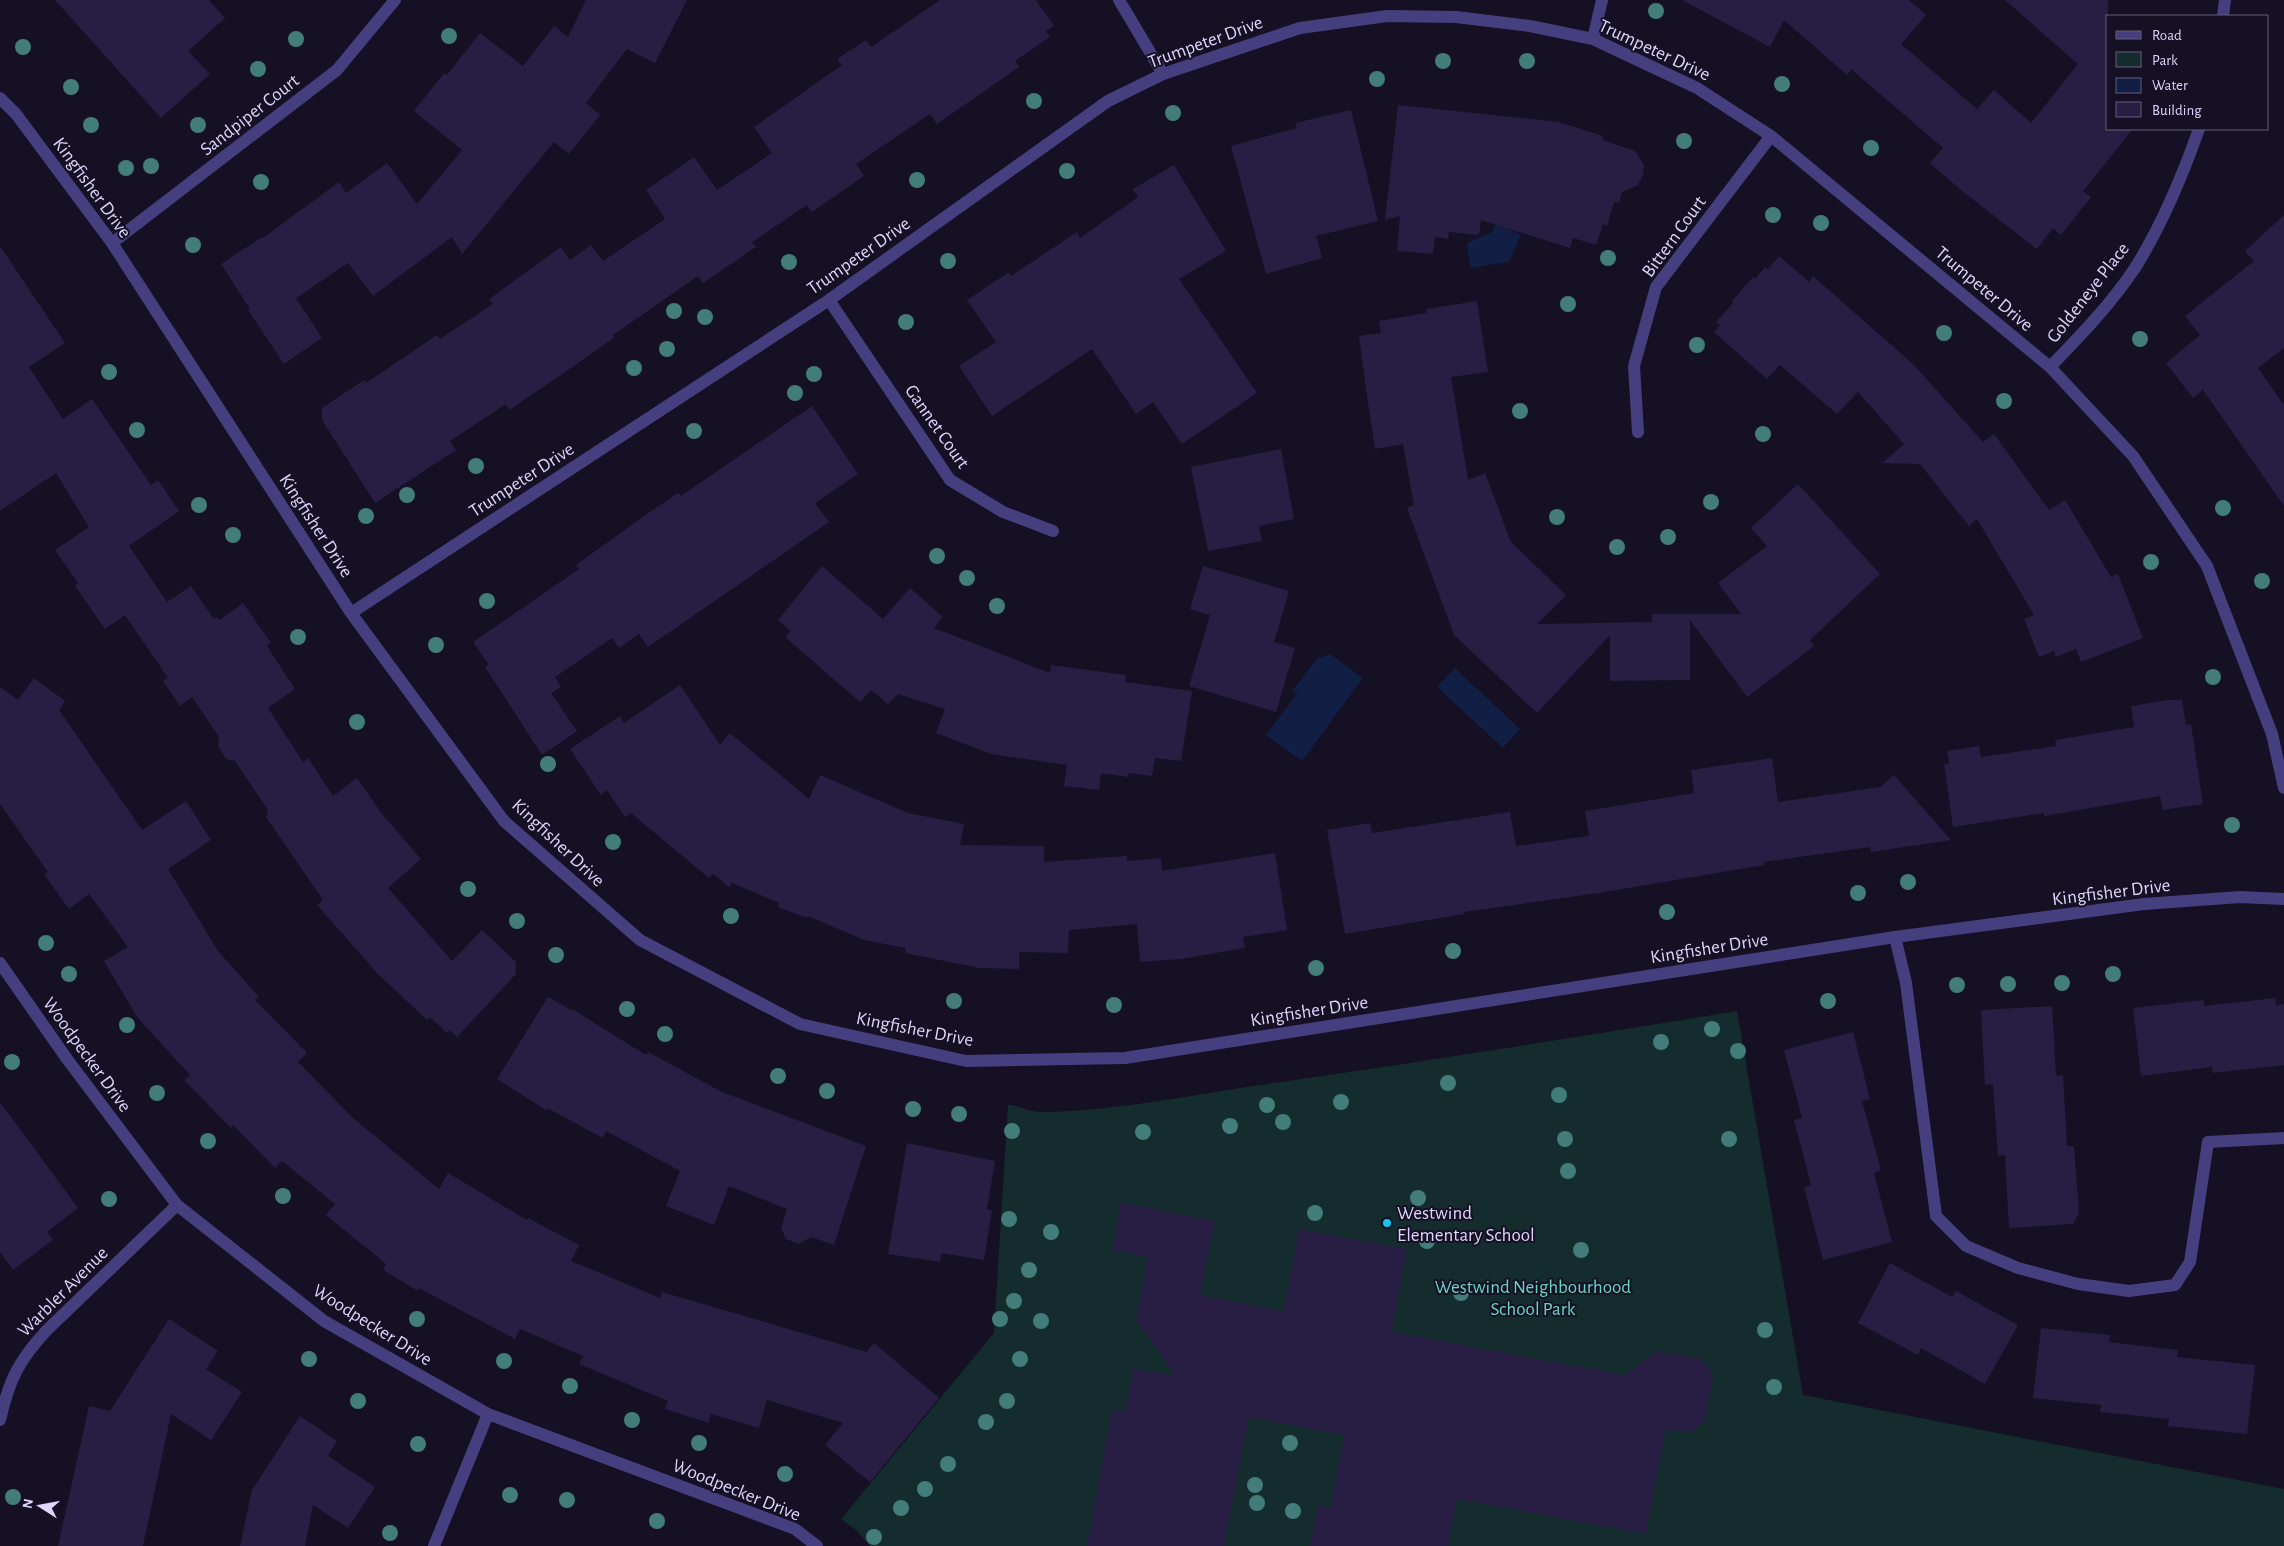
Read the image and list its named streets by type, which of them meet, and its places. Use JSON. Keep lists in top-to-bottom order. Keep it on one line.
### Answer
{"streets":{"street":["Trumpeter Drive","Sandpiper Court","Kingfisher Drive","Bittern Court","Goldeneye Place","Gannet Court","Woodpecker Drive","Warbler Avenue"]},"crossings":[["Trumpeter Drive","Kingfisher Drive"],["Trumpeter Drive","Bittern Court"],["Trumpeter Drive","Goldeneye Place"],["Trumpeter Drive","Gannet Court"],["Sandpiper Court","Kingfisher Drive"],["Woodpecker Drive","Warbler Avenue"]],"parks":["Westwind Neighbourhood School Park"],"places":["Westwind Elementary School"],"legend":["Road","Park","Water","Building"],"north":"left"}
